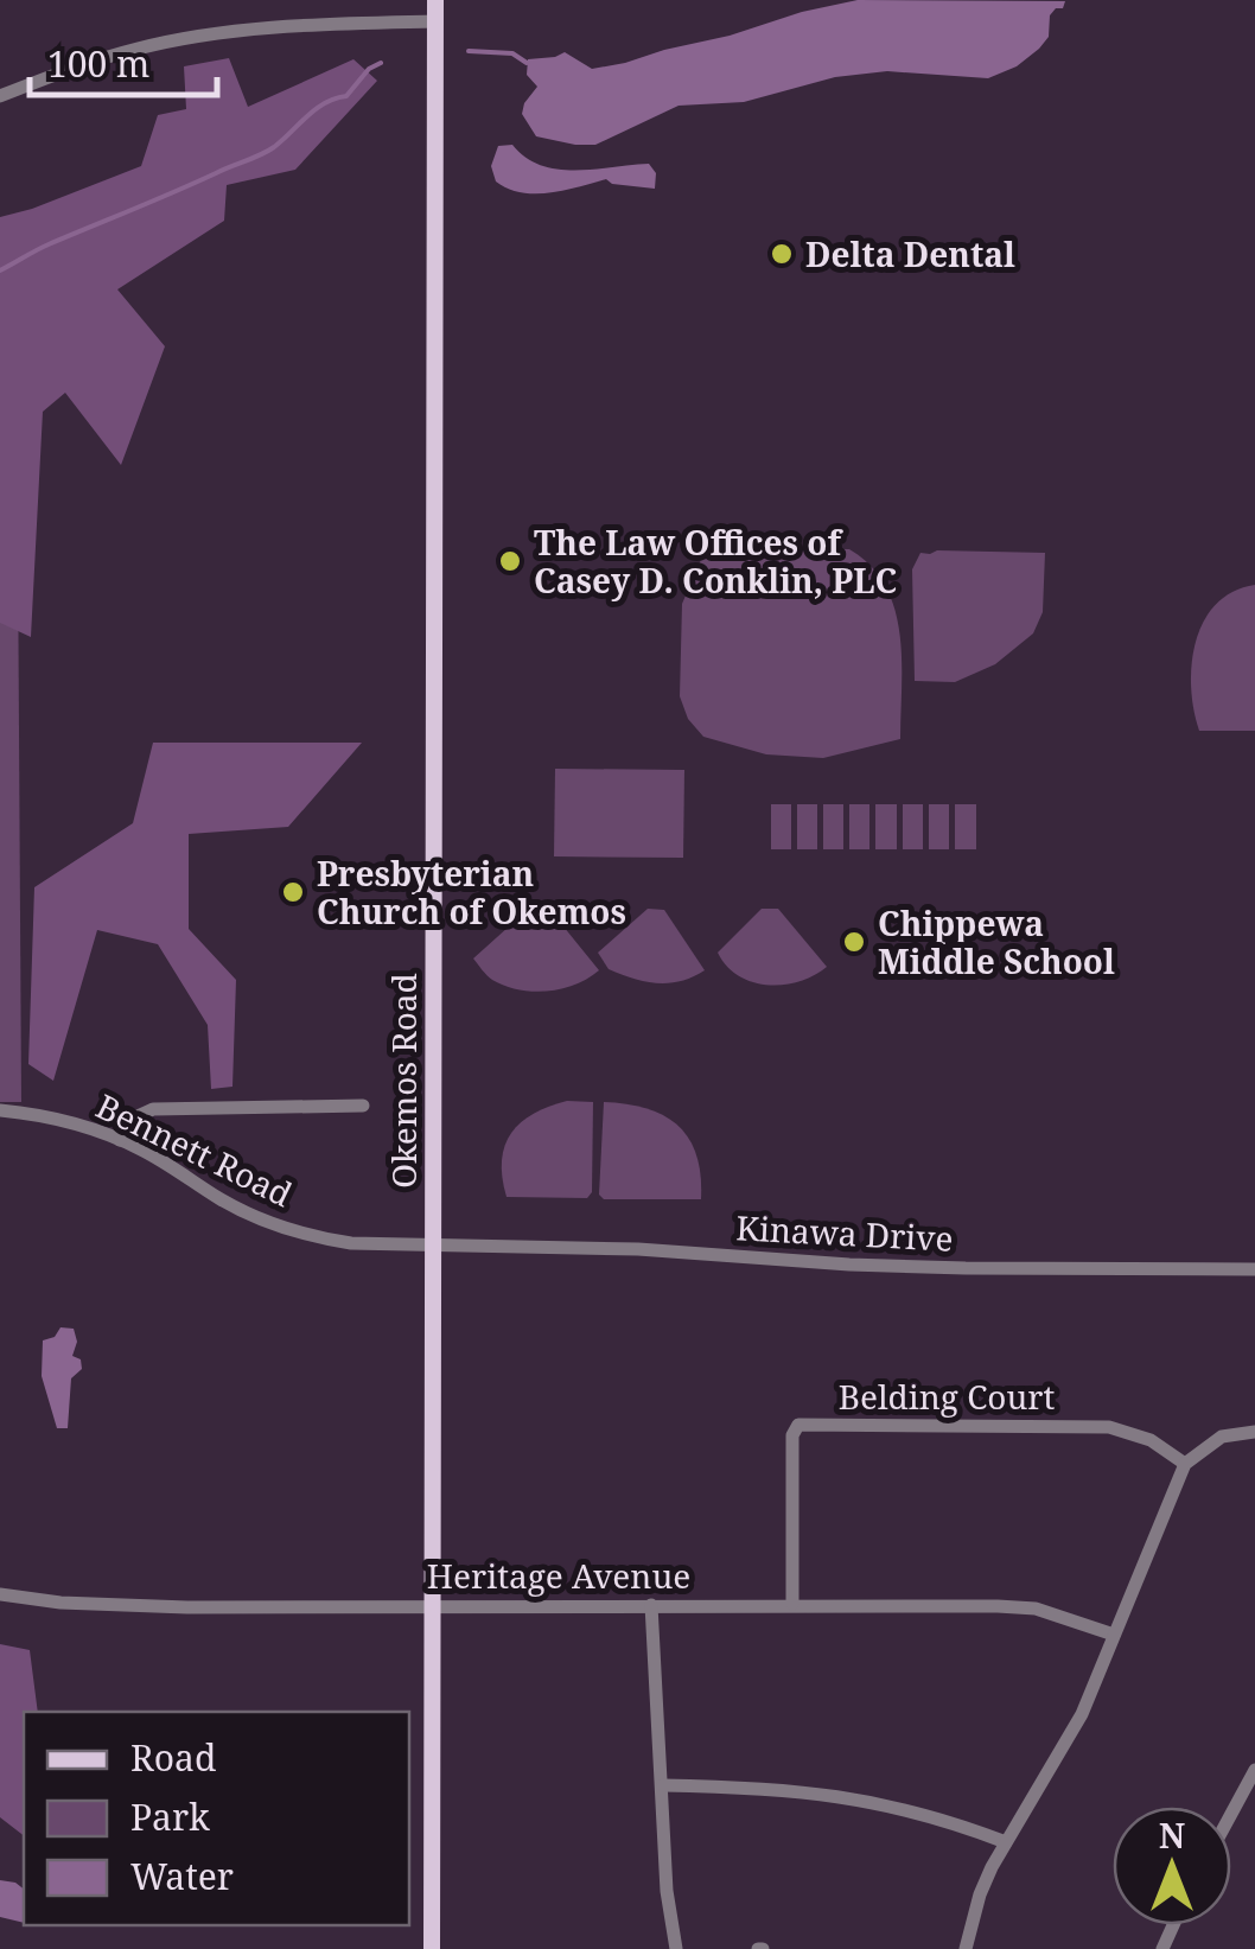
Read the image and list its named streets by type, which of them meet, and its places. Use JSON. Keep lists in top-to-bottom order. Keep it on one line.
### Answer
{"streets":{"main road":["Okemos Road"],"street":["Bennett Road","Kinawa Drive","Belding Court","Heritage Avenue"]},"crossings":[["Okemos Road","Bennett Road"],["Okemos Road","Kinawa Drive"],["Okemos Road","Heritage Avenue"],["Bennett Road","Kinawa Drive"],["Belding Court","Heritage Avenue"]],"places":["Delta Dental","The Law Offices of Casey D. Conklin, PLC","Presbyterian Church of Okemos","Chippewa Middle School"],"legend":["Road","Park","Water"],"scale_bar":"100 m","north":"top"}
